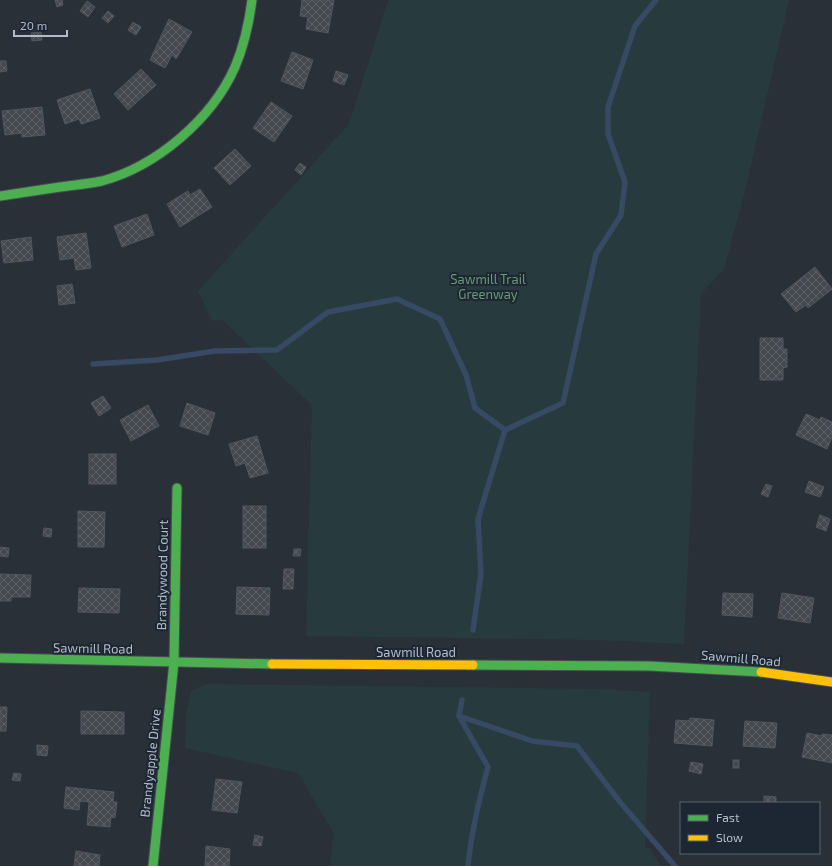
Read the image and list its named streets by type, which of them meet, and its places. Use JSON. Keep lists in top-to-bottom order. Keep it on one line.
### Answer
{"streets":{"street":["Brandywood Court","Sawmill Road","Brandyapple Drive"]},"crossings":[["Brandywood Court","Sawmill Road"],["Brandywood Court","Brandyapple Drive"],["Sawmill Road","Brandyapple Drive"]],"parks":["Sawmill Trail Greenway"],"legend":["Fast","Slow"],"scale_bar":"20 m"}
